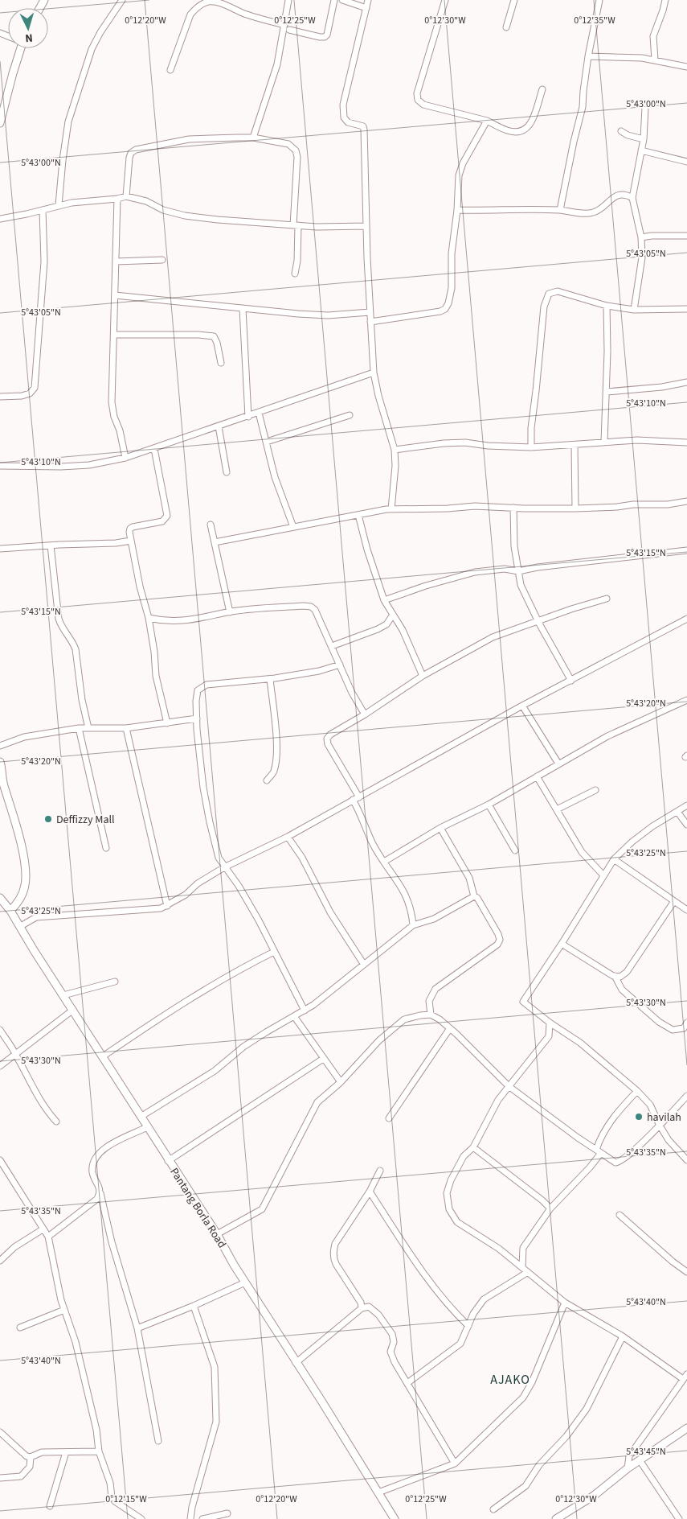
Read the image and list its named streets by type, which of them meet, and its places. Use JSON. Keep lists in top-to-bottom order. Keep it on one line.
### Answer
{"streets":{"street":["Pantang Borla Road"]},"districts":["AJAKO"],"places":["Deffizzy Mall","havilah"],"north":"bottom","coordinates":["0°12'20\"W","0°12'25\"W","0°12'30\"W","0°12'35\"W","5°43'00\"N","5°43'05\"N","5°43'10\"N","5°43'15\"N","5°43'20\"N","5°43'25\"N","5°43'30\"N","5°43'35\"N","5°43'40\"N","5°43'45\"N","0°12'15\"W"]}
